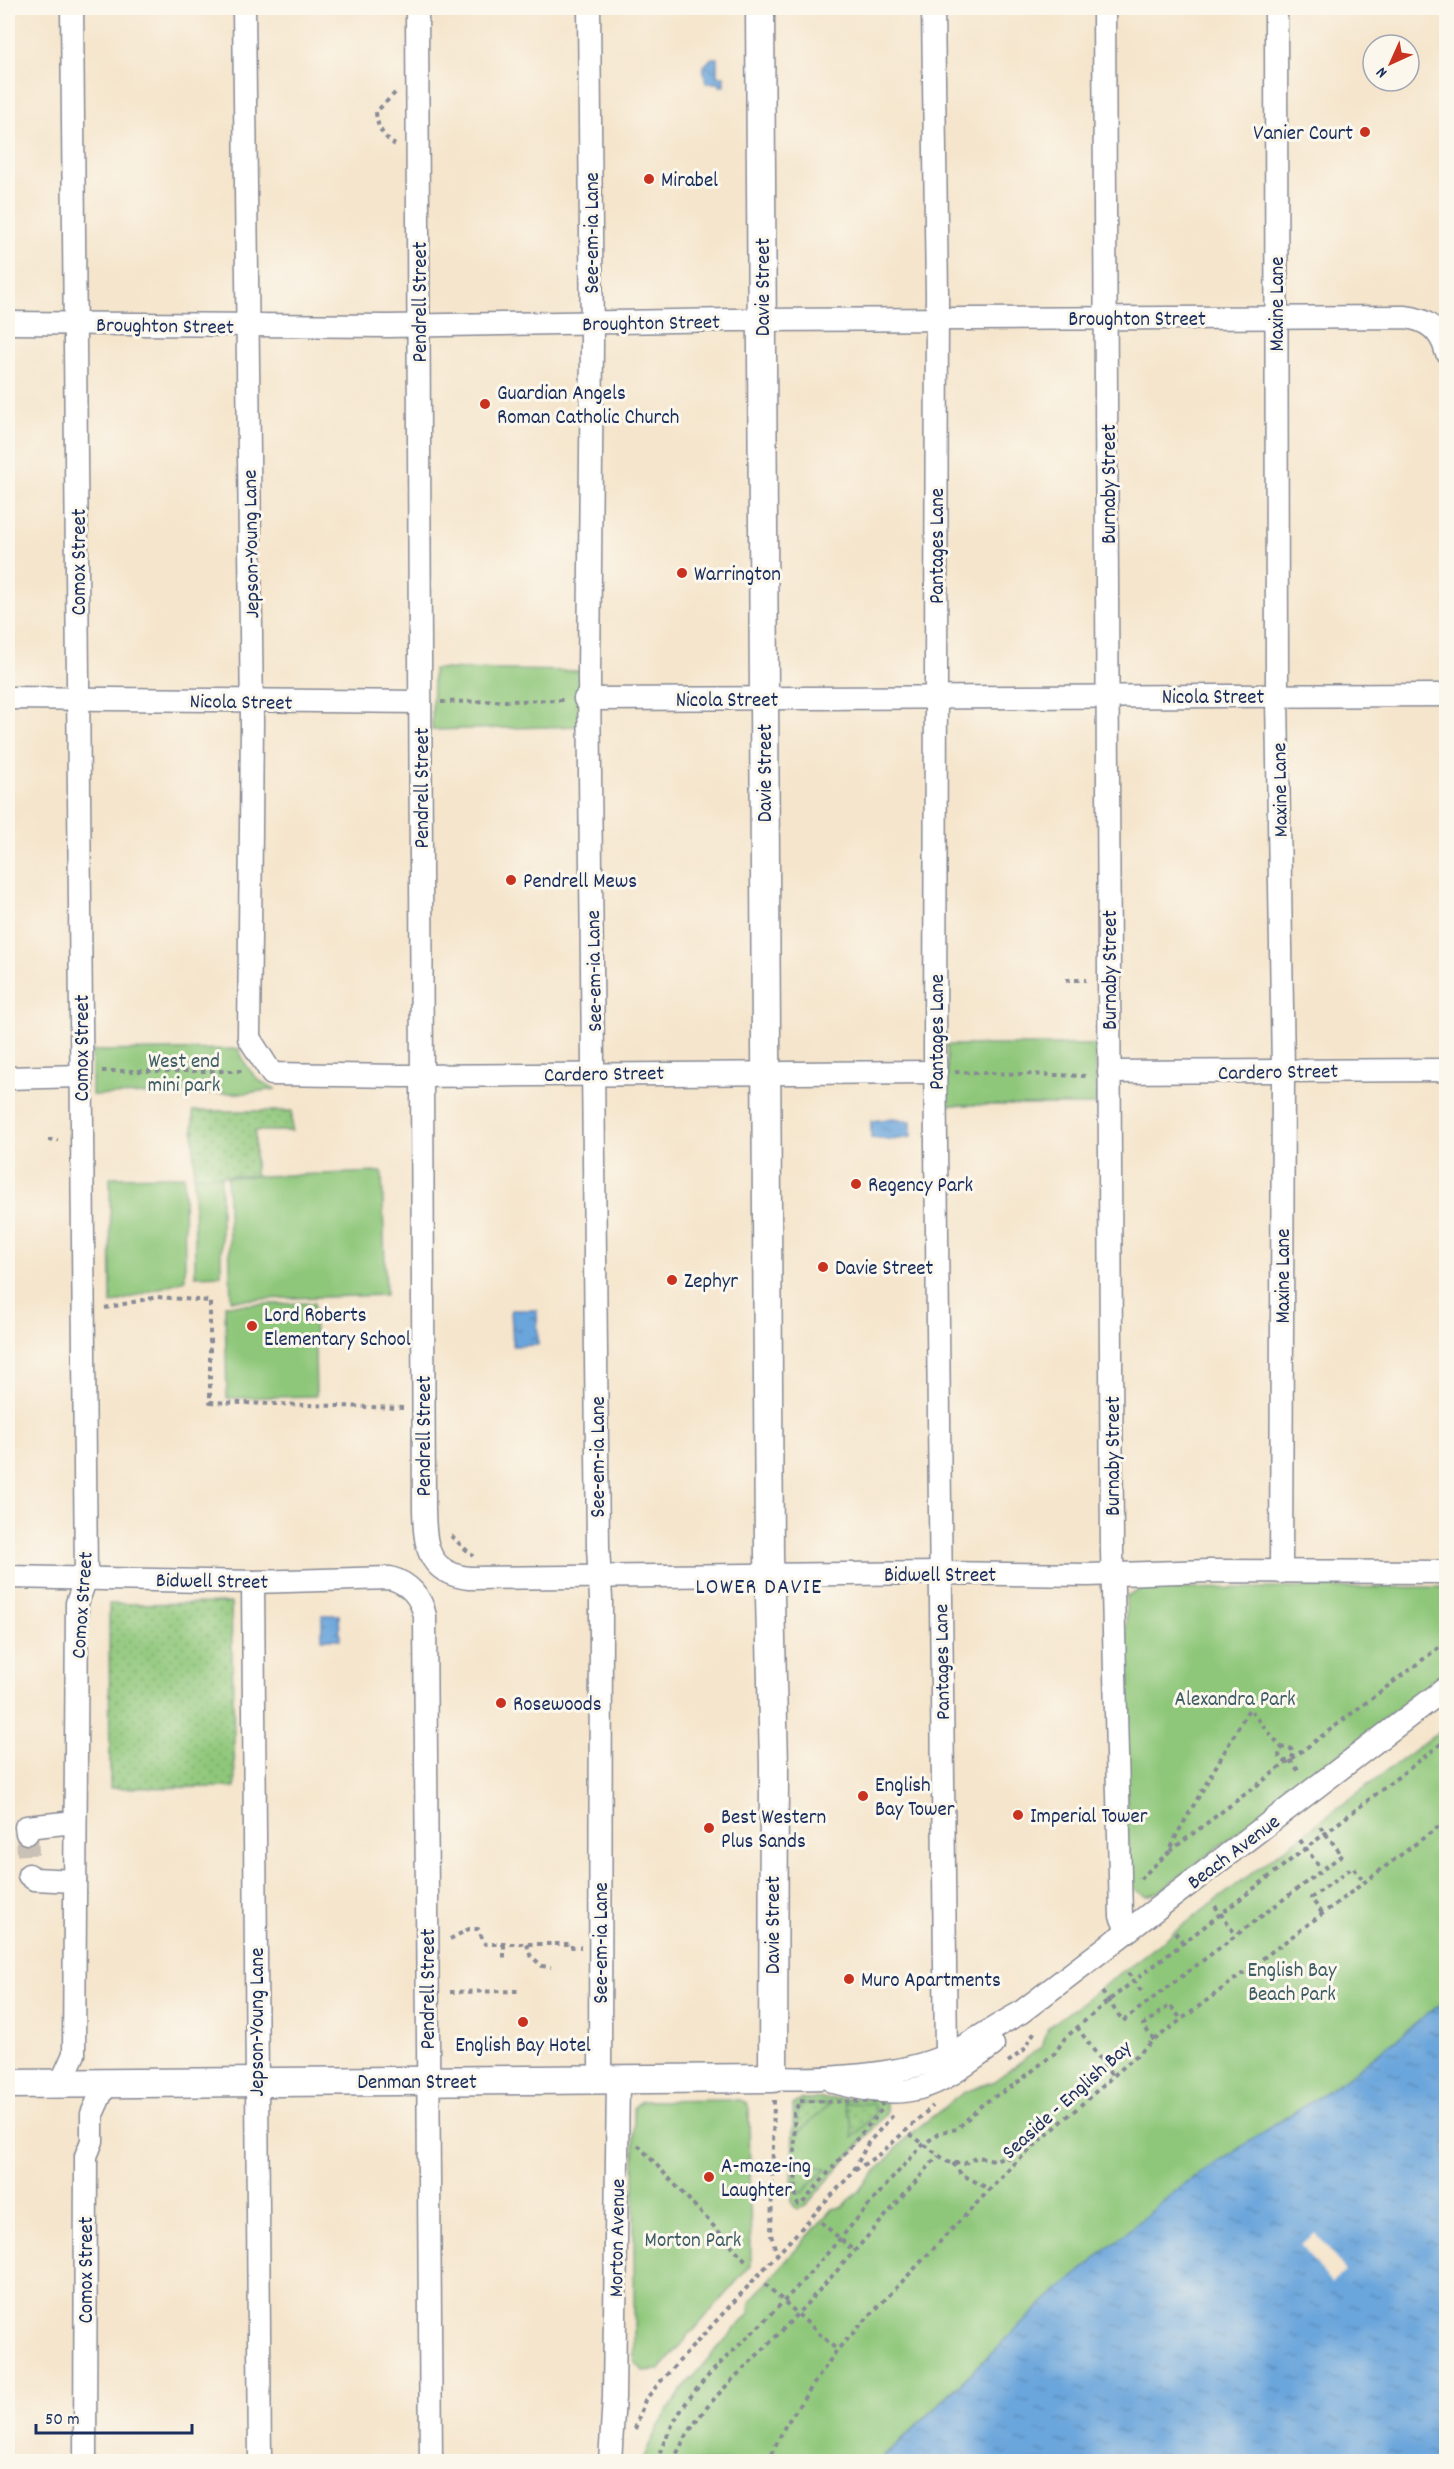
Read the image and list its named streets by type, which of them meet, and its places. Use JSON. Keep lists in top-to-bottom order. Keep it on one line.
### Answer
{"streets":{"main road":["Davie Street","Denman Street"],"street":["See-em-ia Lane","Pendrell Street","Maxine Lane","Broughton Street","Burnaby Street","Jepson-Young Lane","Pantages Lane","Comox Street","Nicola Street","Cardero Street","Bidwell Street","Beach Avenue","Morton Avenue"],"path":["Seaside - English Bay"]},"crossings":[["See-em-ia Lane","Broughton Street"],["See-em-ia Lane","Nicola Street"],["See-em-ia Lane","Cardero Street"],["See-em-ia Lane","Bidwell Street"],["See-em-ia Lane","Denman Street"],["See-em-ia Lane","Morton Avenue"],["Davie Street","Broughton Street"],["Davie Street","Nicola Street"],["Davie Street","Cardero Street"],["Davie Street","Bidwell Street"],["Davie Street","Denman Street"],["Pendrell Street","Broughton Street"],["Pendrell Street","Nicola Street"],["Pendrell Street","Cardero Street"],["Pendrell Street","Bidwell Street"],["Pendrell Street","Denman Street"],["Maxine Lane","Broughton Street"],["Maxine Lane","Nicola Street"],["Maxine Lane","Cardero Street"],["Maxine Lane","Bidwell Street"],["Broughton Street","Burnaby Street"],["Broughton Street","Jepson-Young Lane"],["Broughton Street","Pantages Lane"],["Broughton Street","Comox Street"],["Burnaby Street","Nicola Street"],["Burnaby Street","Cardero Street"],["Burnaby Street","Bidwell Street"],["Burnaby Street","Beach Avenue"],["Jepson-Young Lane","Nicola Street"],["Jepson-Young Lane","Cardero Street"],["Jepson-Young Lane","Bidwell Street"],["Jepson-Young Lane","Denman Street"],["Pantages Lane","Nicola Street"],["Pantages Lane","Cardero Street"],["Pantages Lane","Bidwell Street"],["Pantages Lane","Beach Avenue"],["Pantages Lane","Denman Street"],["Comox Street","Nicola Street"],["Comox Street","Bidwell Street"],["Comox Street","Denman Street"],["Beach Avenue","Denman Street"],["Denman Street","Morton Avenue"]],"districts":["LOWER DAVIE"],"parks":["West end mini park","Alexandra Park","English Bay Beach Park","Morton Park"],"places":["Vanier Court","Mirabel","Guardian Angels Roman Catholic Church","Warrington","Pendrell Mews","Regency Park","Davie Street","Zephyr","Lord Roberts Elementary School","Rosewoods","English Bay Tower","Imperial Tower","Best Western Plus Sands","Muro Apartments","English Bay Hotel","A-maze-ing Laughter"],"scale_bar":"50 m","north":"bottom left"}
